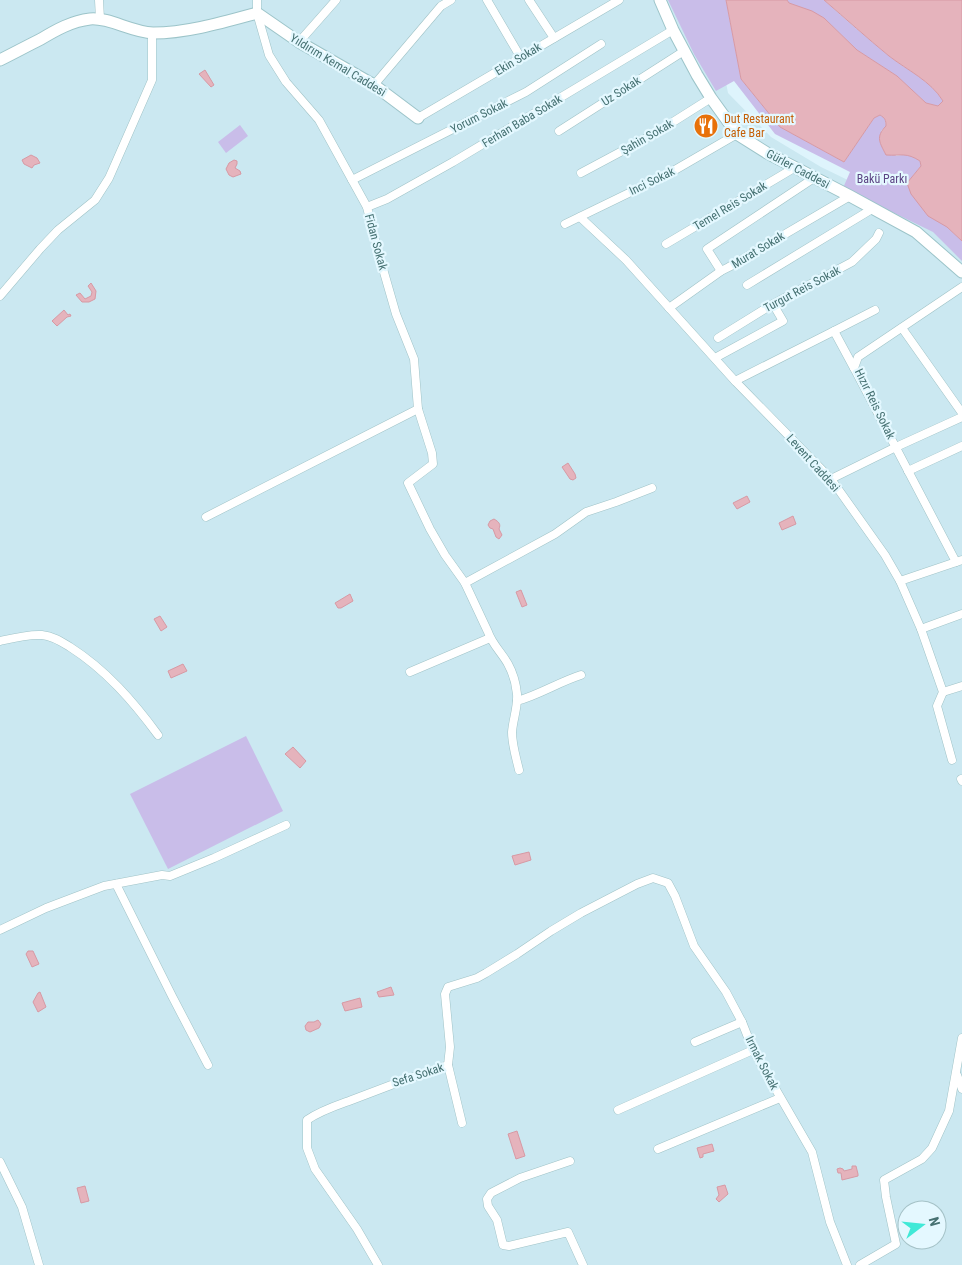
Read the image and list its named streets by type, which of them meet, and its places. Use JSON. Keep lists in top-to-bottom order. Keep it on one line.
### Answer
{"streets":{"street":["Ekin Sokak","Yıldırım Kemal Caddesi","Uz Sokak","Yorum Sokak","Ferhan Baba Sokak","Şahin Sokak","Gürler Caddesi","Inci Sokak","Temel Reis Sokak","Fidan Sokak","Murat Sokak","Turgut Reis Sokak","Hızır Reis Sokak","Levent Caddesi","Irmak Sokak","Sefa Sokak"]},"crossings":[["Ekin Sokak","Yıldırım Kemal Caddesi"],["Yıldırım Kemal Caddesi","Fidan Sokak"],["Uz Sokak","Gürler Caddesi"],["Yorum Sokak","Fidan Sokak"],["Ferhan Baba Sokak","Gürler Caddesi"],["Ferhan Baba Sokak","Fidan Sokak"],["Şahin Sokak","Gürler Caddesi"],["Gürler Caddesi","Inci Sokak"],["Gürler Caddesi","Temel Reis Sokak"],["Gürler Caddesi","Murat Sokak"],["Inci Sokak","Levent Caddesi"],["Murat Sokak","Levent Caddesi"],["Irmak Sokak","Sefa Sokak"]],"parks":["Bakü Parkı"],"places":{"restaurant":["Dut Restaurant Cafe Bar"]},"north":"right"}
